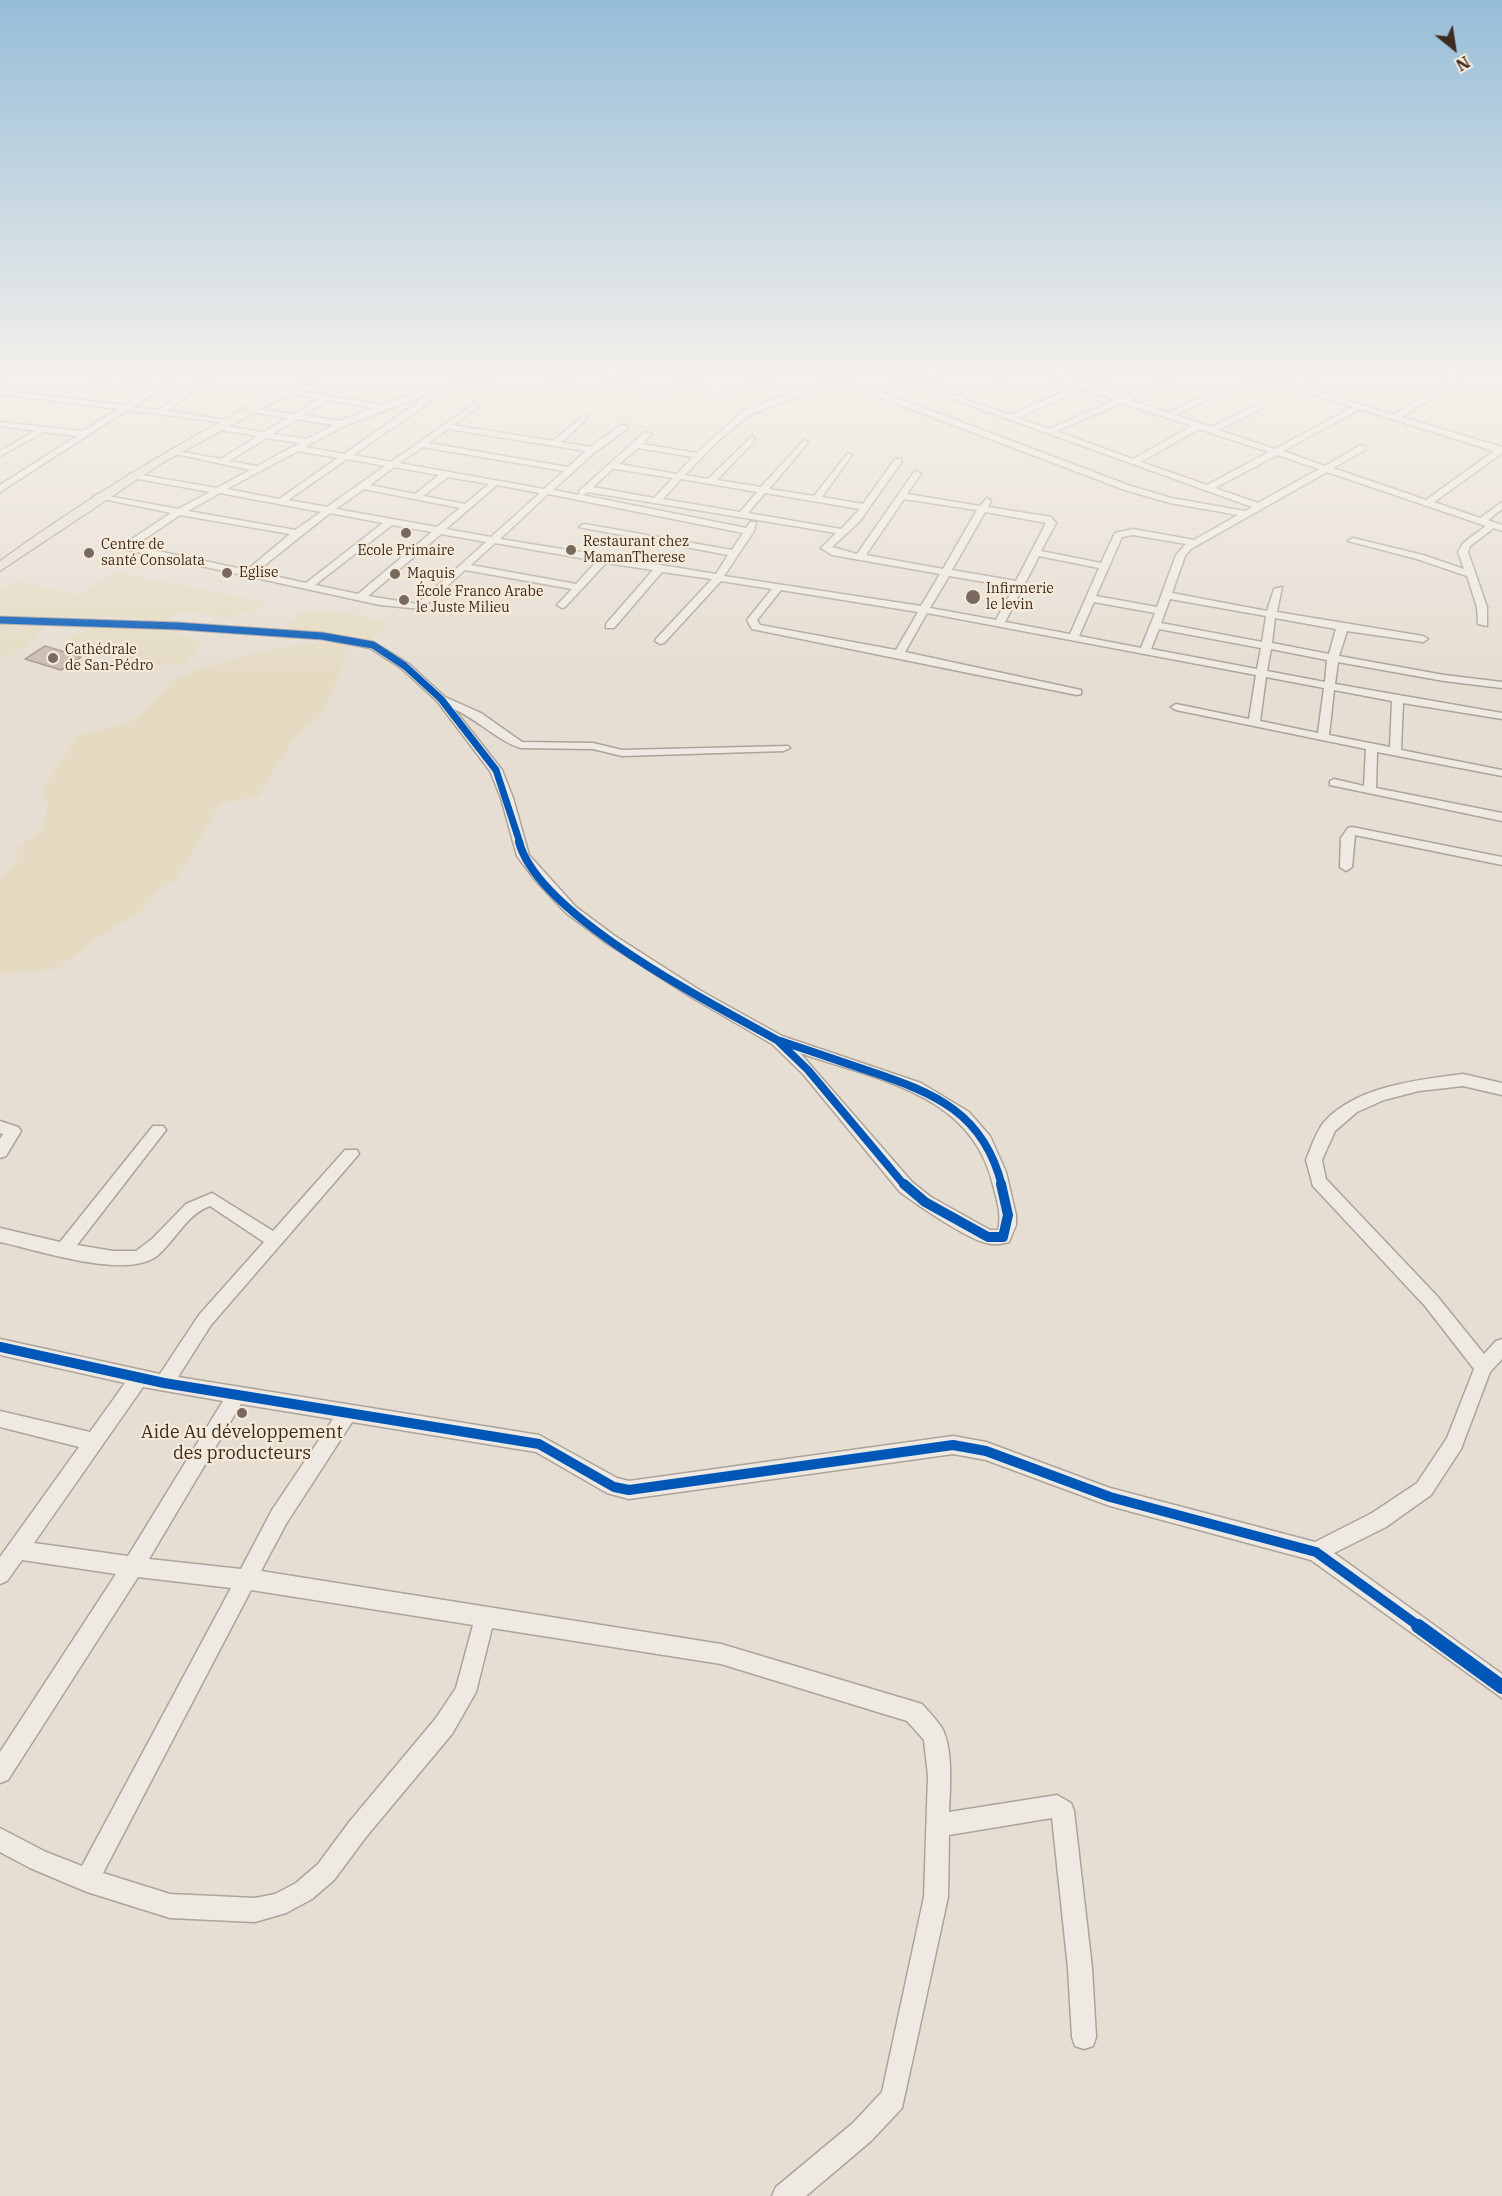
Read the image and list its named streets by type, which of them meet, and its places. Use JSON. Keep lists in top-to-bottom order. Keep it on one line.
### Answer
{"places":["Ecole Primaire","Restaurant chez MamanTherese","Centre de santé Consolata","Eglise","Maquis","Infirmerie le levin","École Franco Arabe le Juste Milieu","Cathédrale de San-Pédro","Aide Au développement des producteurs"],"north":"bottom right"}
